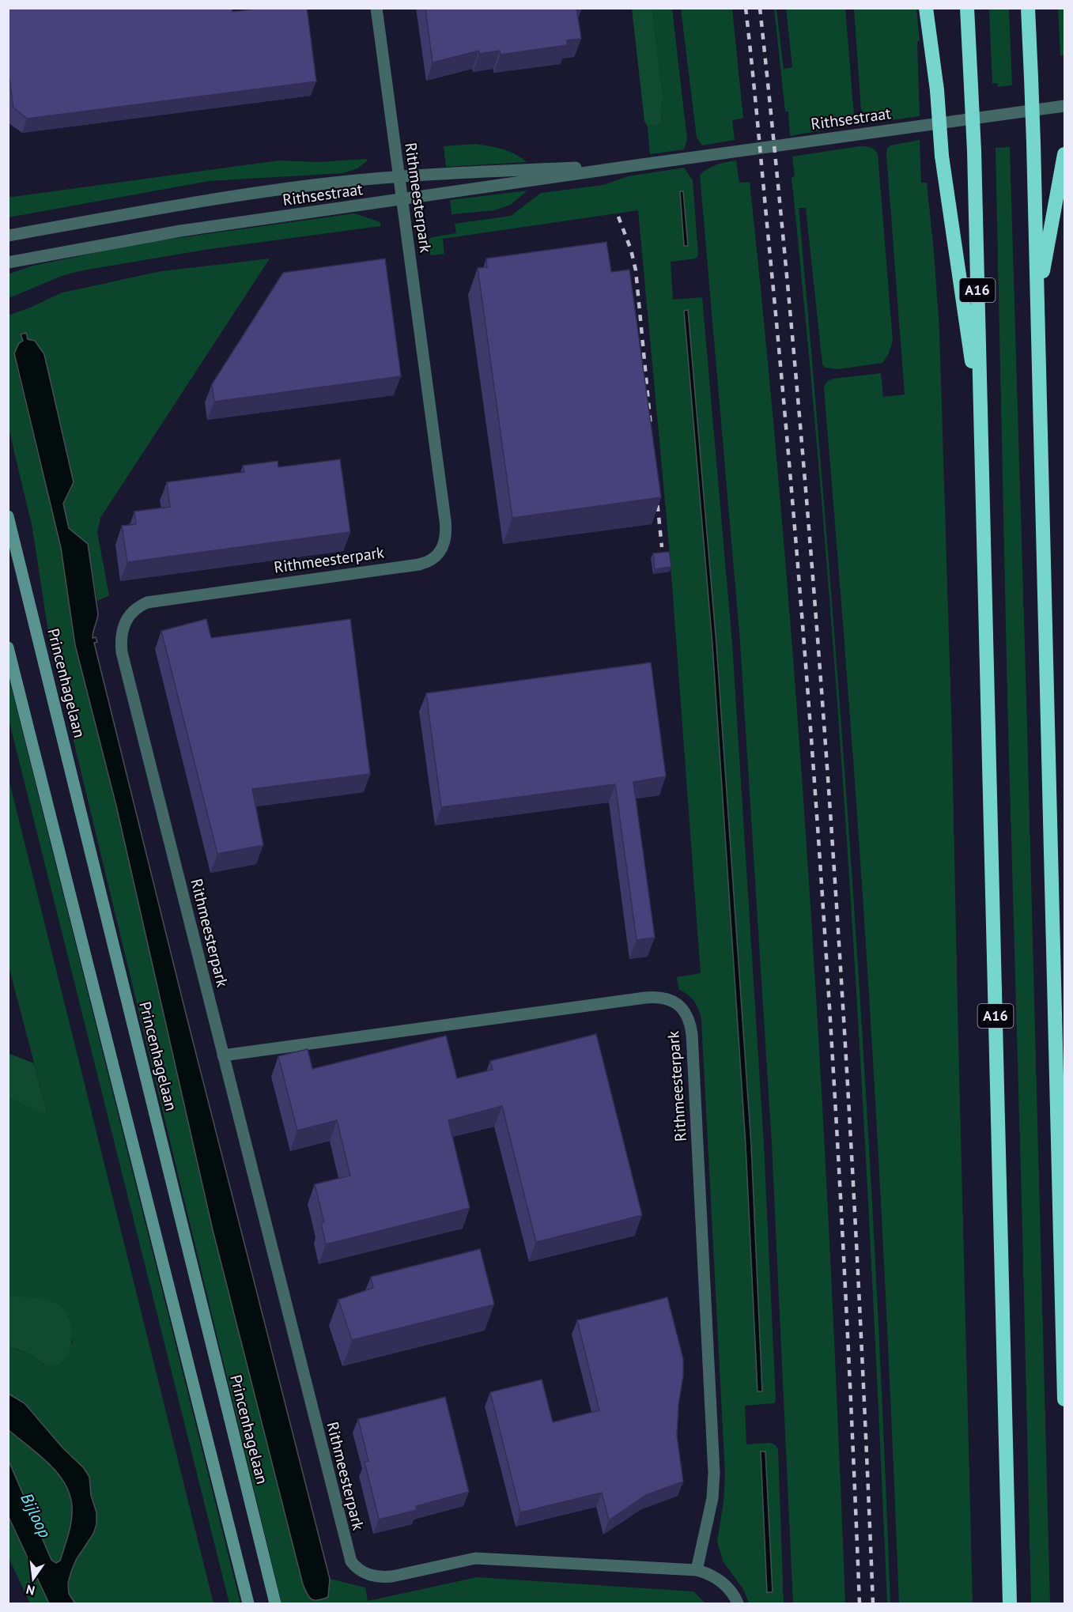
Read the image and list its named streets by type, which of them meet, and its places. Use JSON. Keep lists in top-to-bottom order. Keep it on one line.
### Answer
{"streets":{"highway":["A16"],"main road":["Princenhagelaan"],"street":["Rithsestraat","Rithmeesterpark"]},"crossings":[["Rithsestraat","Rithmeesterpark"]],"water":["Bijloop"],"north":"bottom"}
